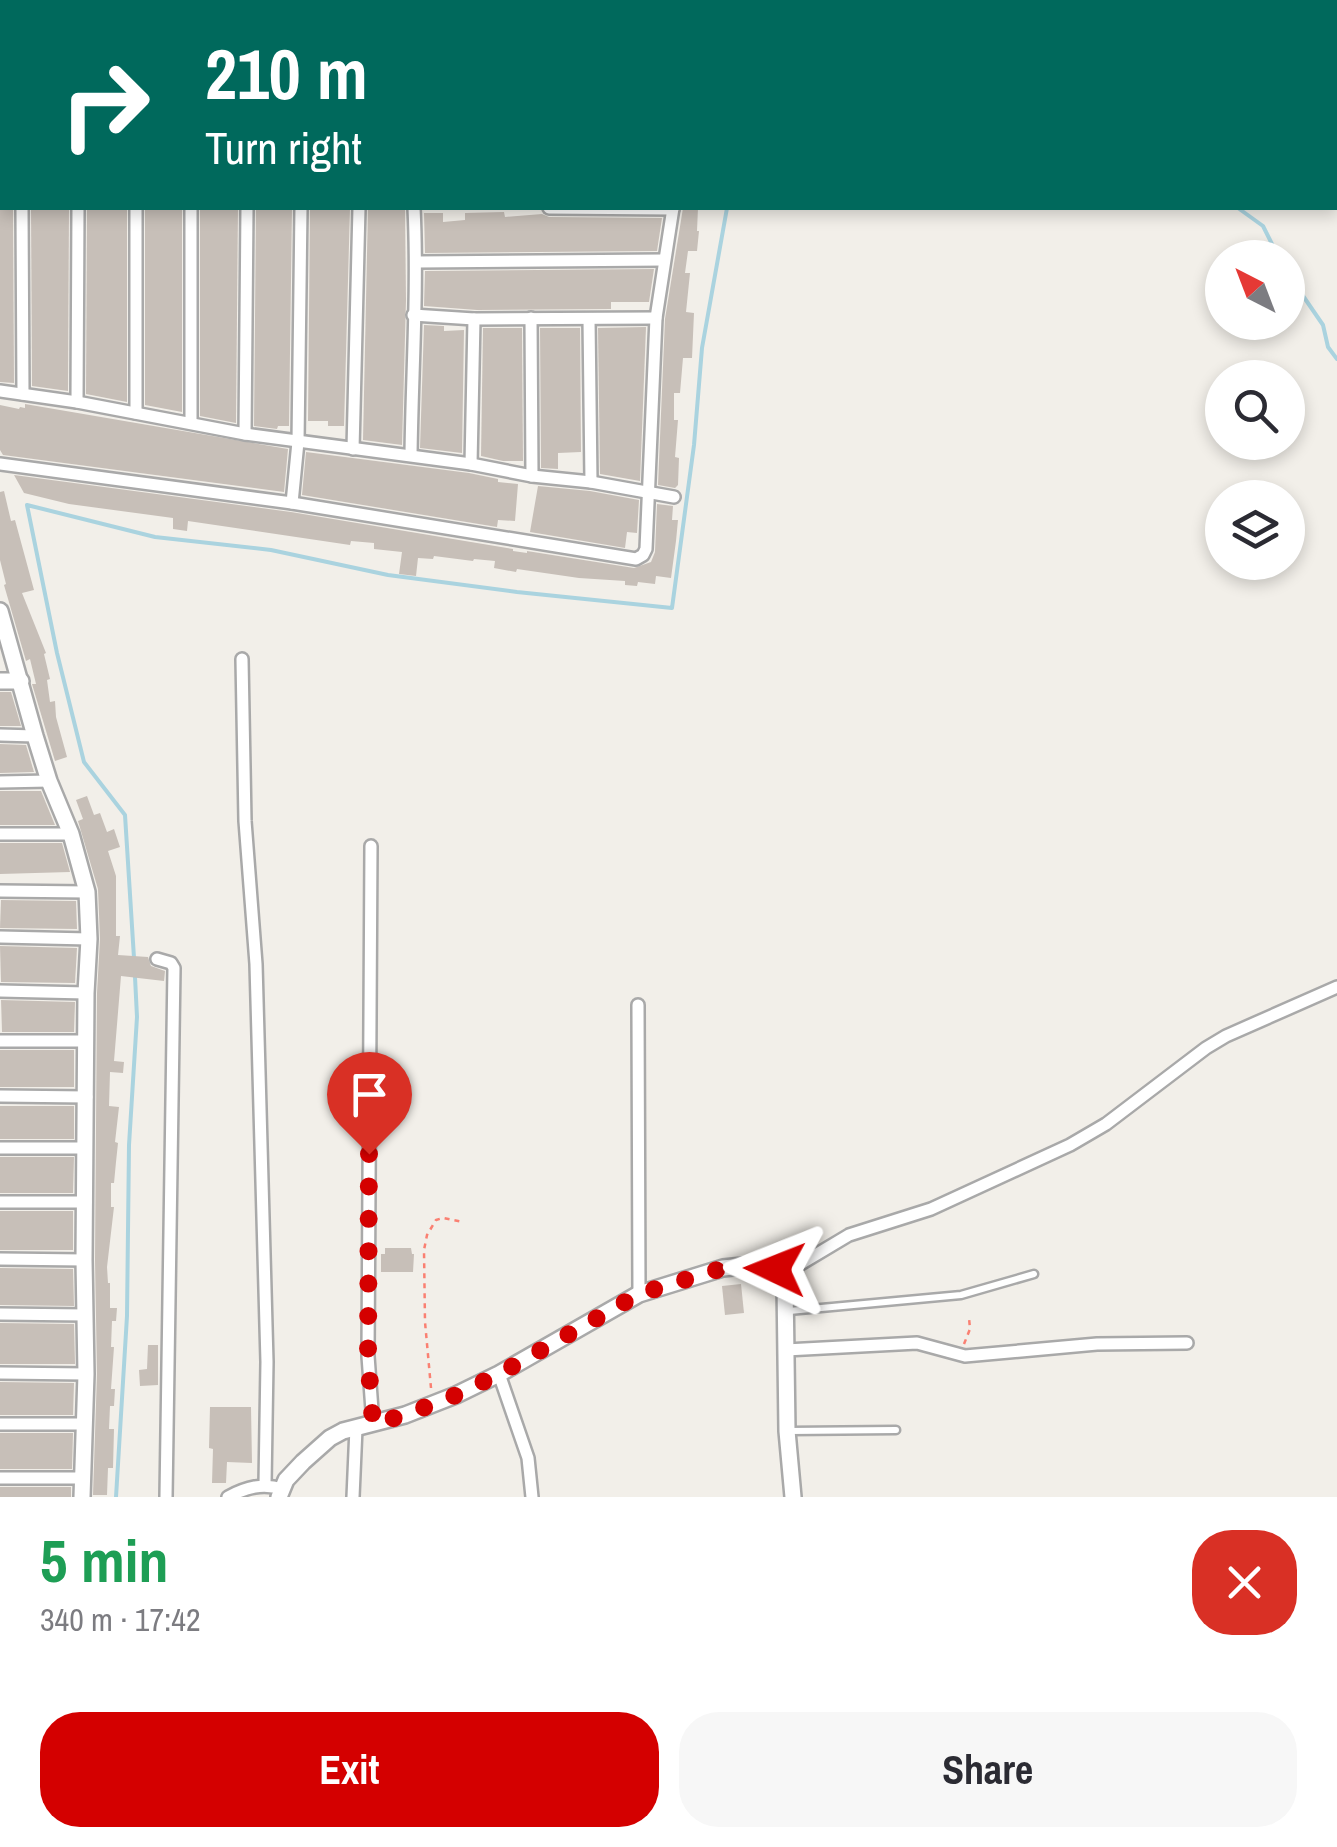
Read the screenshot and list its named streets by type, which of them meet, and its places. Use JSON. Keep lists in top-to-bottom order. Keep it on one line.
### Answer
{"north":"top left","page":{"turn":["210 m","Turn right"],"heading":["5 min","340 m · 17:42"],"buttons":["Exit","Share"]}}
